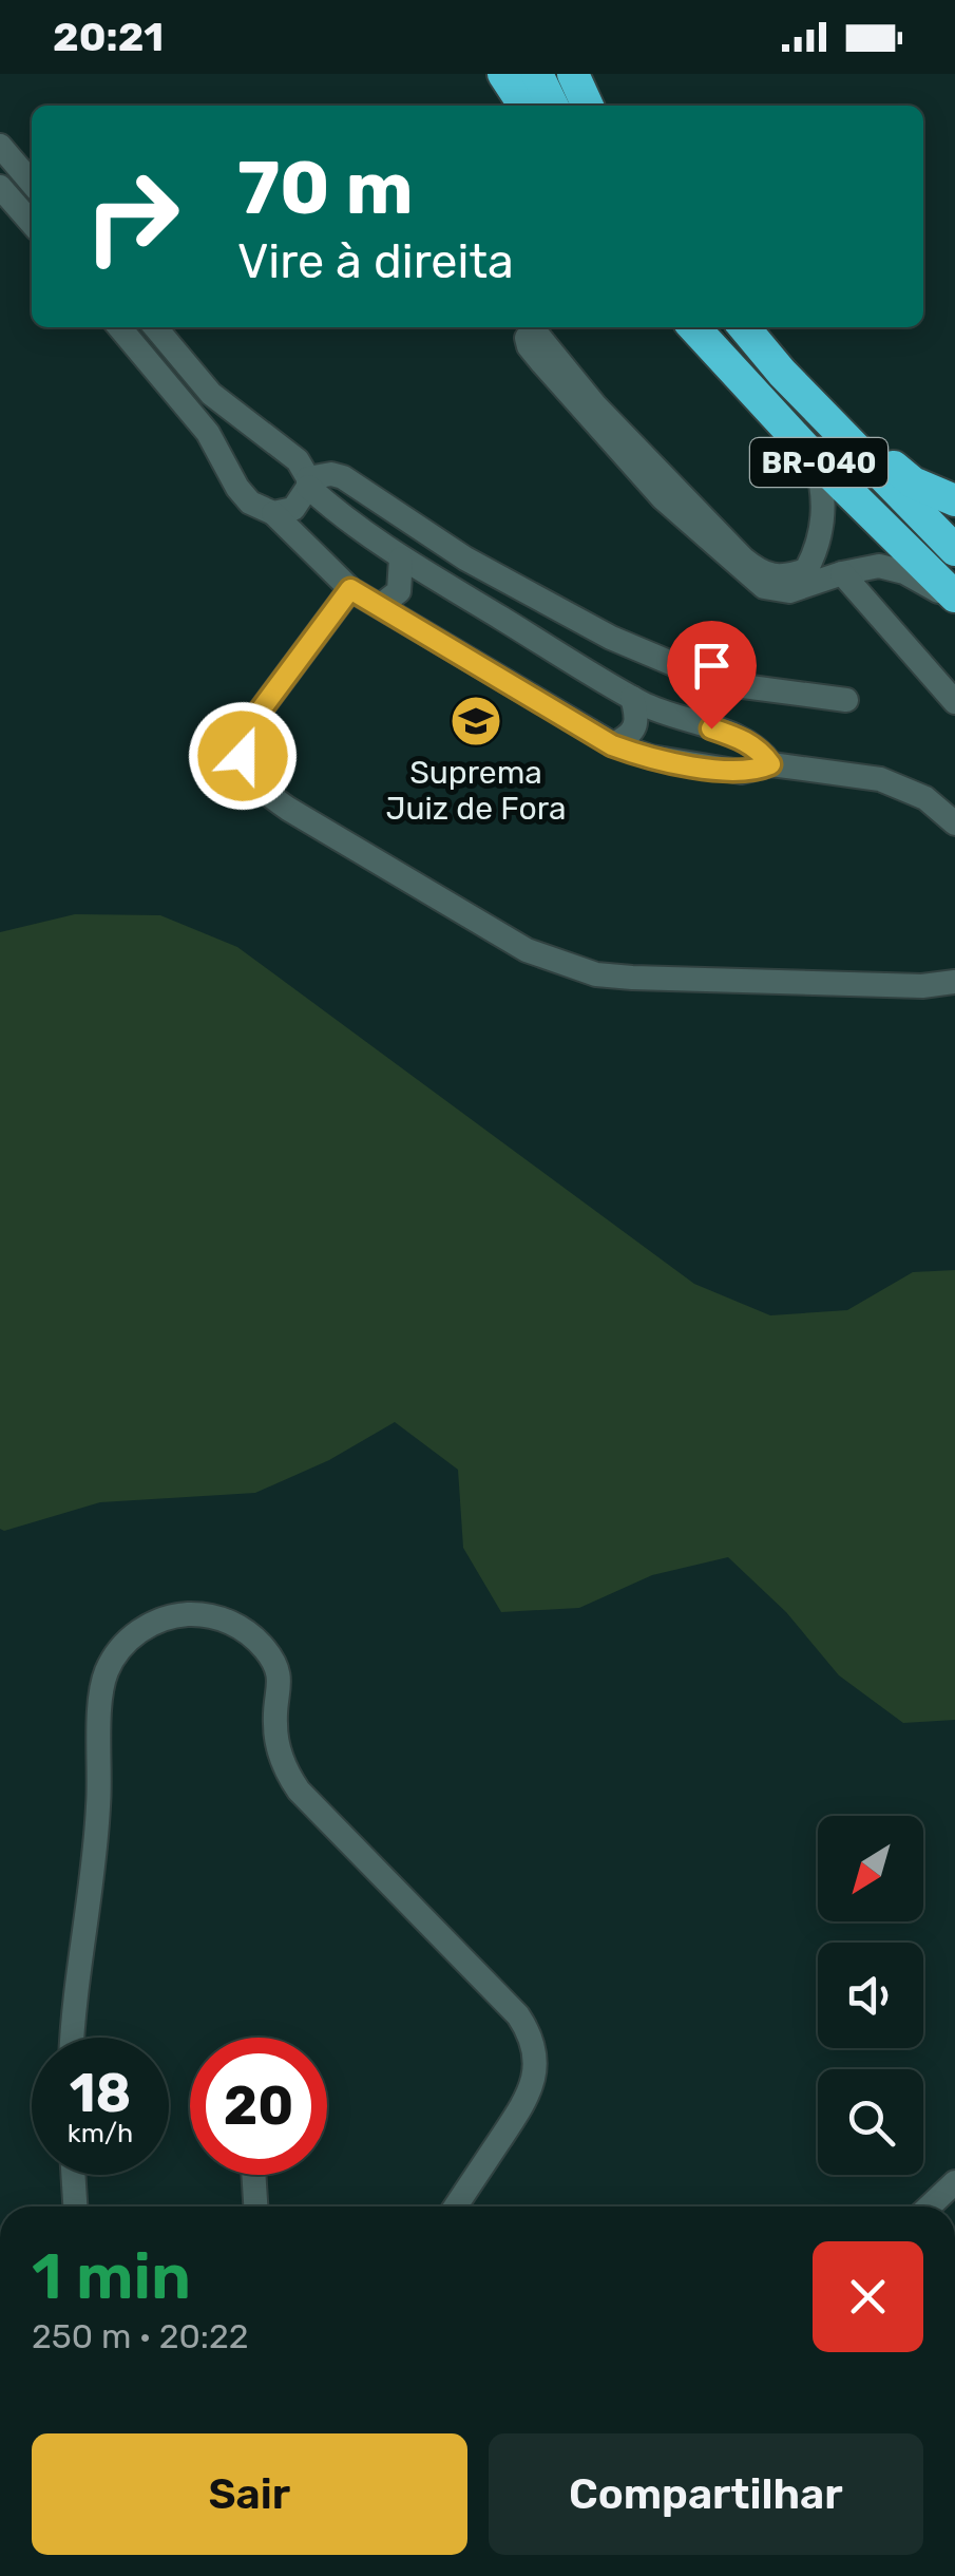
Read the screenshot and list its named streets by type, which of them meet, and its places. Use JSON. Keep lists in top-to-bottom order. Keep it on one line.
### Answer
{"streets":{"highway":["BR-040"]},"places":{"school or university":["Suprema Juiz de Fora"]},"north":"bottom left","page":{"status":"20:21","turn":["70 m","Vire à direita"],"speed":"18 km/h","limit":"20","heading":["1 min","250 m · 20:22"],"buttons":["Sair","Compartilhar"]}}
